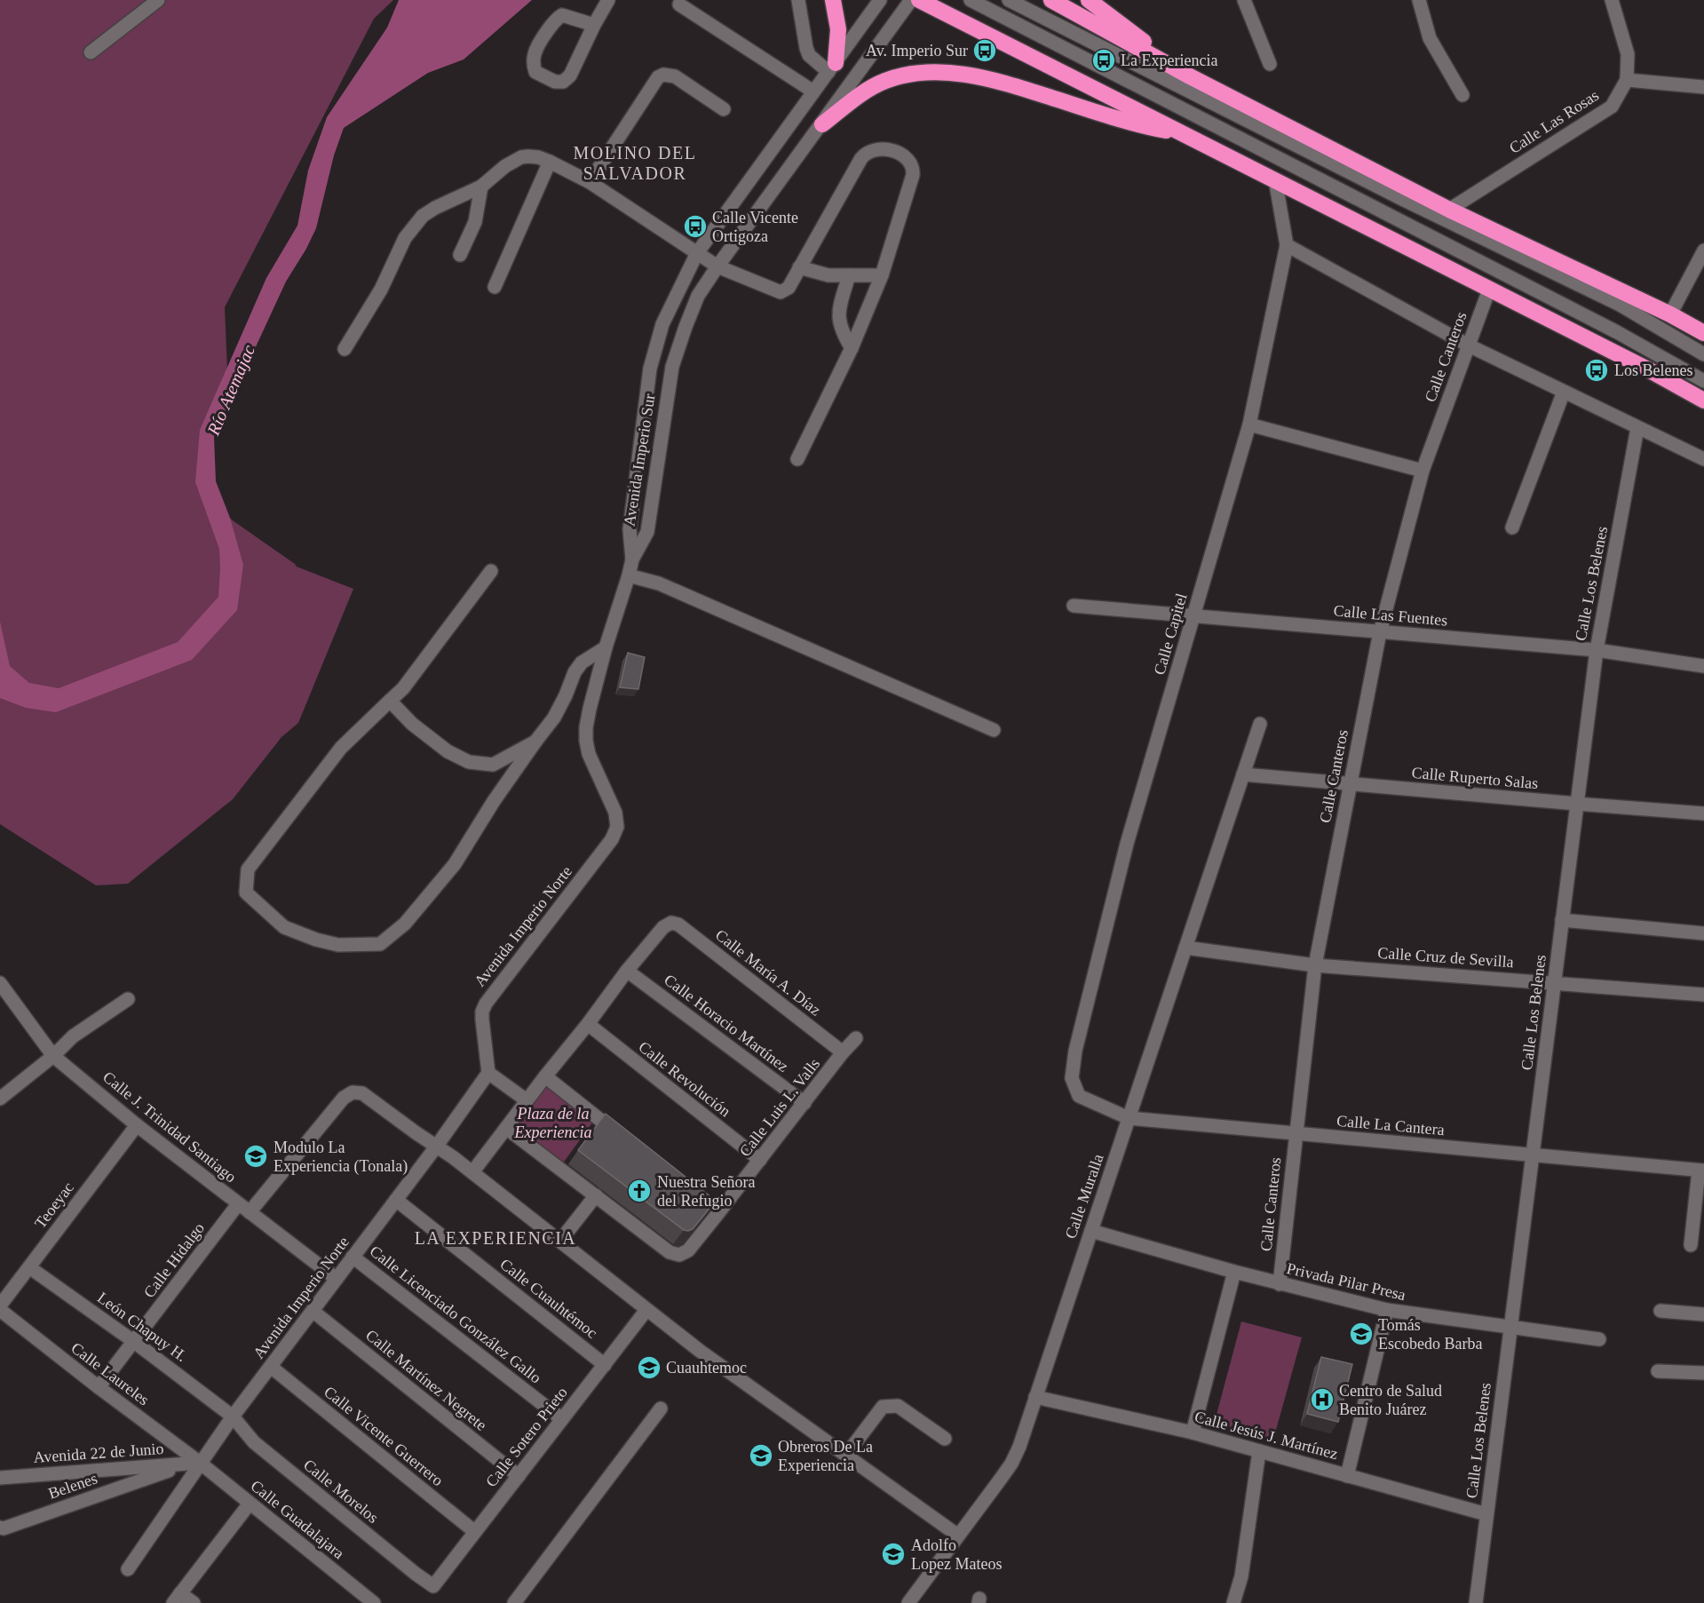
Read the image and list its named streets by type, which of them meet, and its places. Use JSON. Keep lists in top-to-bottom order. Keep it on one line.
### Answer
{"streets":{"street":["Calle Las Rosas","Calle Canteros","Avenida Imperio Sur","Calle Los Belenes","Calle Las Fuentes","Calle Capitel","Calle Ruperto Salas","Avenida Imperio Norte","Calle Cruz de Sevilla","Calle María A. Díaz","Calle Horacio Martínez","Calle Revolución","Calle Luis L. Valls","Calle La Cantera","Calle J. Trinidad Santiago","Calle Muralla","Teoeyac","Calle Hidalgo","Privada Pilar Presa","Calle Cuauhtémoc","Calle Licenciado González Gallo","León Chapuy H.","Calle Laureles","Calle Martínez Negrete","Calle Jesús J. Martínez","Calle Vicente Guerrero","Calle Sotero Prieto","Avenida 22 de Junio","Belenes","Calle Morelos","Calle Guadalajara"]},"crossings":[["Calle Canteros","Calle Las Fuentes"],["Calle Canteros","Calle Ruperto Salas"],["Calle Canteros","Calle Cruz de Sevilla"],["Calle Canteros","Calle La Cantera"],["Calle Canteros","Privada Pilar Presa"],["Avenida Imperio Sur","Avenida Imperio Norte"],["Calle Los Belenes","Calle Las Fuentes"],["Calle Los Belenes","Calle Ruperto Salas"],["Calle Los Belenes","Calle Cruz de Sevilla"],["Calle Los Belenes","Calle La Cantera"],["Calle Los Belenes","Privada Pilar Presa"],["Calle Los Belenes","Calle Jesús J. Martínez"],["Calle Las Fuentes","Calle Capitel"],["Calle Capitel","Calle La Cantera"],["Calle Ruperto Salas","Calle Muralla"],["Avenida Imperio Norte","Calle J. Trinidad Santiago"],["Avenida Imperio Norte","Calle Cuauhtémoc"],["Avenida Imperio Norte","Calle Licenciado González Gallo"],["Avenida Imperio Norte","León Chapuy H."],["Avenida Imperio Norte","Calle Laureles"],["Avenida Imperio Norte","Calle Martínez Negrete"],["Avenida Imperio Norte","Calle Vicente Guerrero"],["Avenida Imperio Norte","Avenida 22 de Junio"],["Avenida Imperio Norte","Belenes"],["Avenida Imperio Norte","Calle Morelos"],["Avenida Imperio Norte","Calle Guadalajara"],["Calle Cruz de Sevilla","Calle Muralla"],["Calle María A. Díaz","Calle Horacio Martínez"],["Calle María A. Díaz","Calle Luis L. Valls"],["Calle Horacio Martínez","Calle Luis L. Valls"],["Calle Revolución","Calle Luis L. Valls"],["Calle La Cantera","Calle Muralla"],["Calle J. Trinidad Santiago","Teoeyac"],["Calle J. Trinidad Santiago","Calle Hidalgo"],["Calle Muralla","Privada Pilar Presa"],["Calle Muralla","Calle Jesús J. Martínez"],["Teoeyac","León Chapuy H."],["Calle Hidalgo","León Chapuy H."],["Calle Hidalgo","Calle Laureles"],["Calle Cuauhtémoc","Calle Sotero Prieto"],["Calle Licenciado González Gallo","Calle Sotero Prieto"],["León Chapuy H.","Calle Morelos"],["Calle Laureles","Avenida 22 de Junio"],["Calle Laureles","Belenes"],["Calle Laureles","Calle Guadalajara"],["Calle Martínez Negrete","Calle Sotero Prieto"],["Calle Vicente Guerrero","Calle Sotero Prieto"],["Calle Sotero Prieto","Calle Morelos"],["Avenida 22 de Junio","Belenes"],["Avenida 22 de Junio","Calle Guadalajara"],["Belenes","Calle Guadalajara"]],"districts":["MOLINO DEL SALVADOR","LA EXPERIENCIA"],"water":["Río Atemajac"],"parks":["Plaza de la Experiencia"],"places":{"bus stop":["Av. Imperio Sur","La Experiencia","Calle Vicente Ortigoza","Los Belenes"],"school or university":["Modulo La Experiencia (Tonala)","Tomás Escobedo Barba","Cuauhtemoc","Obreros De La Experiencia","Adolfo Lopez Mateos"],"church":["Nuestra Señora del Refugio"],"hospital":["Centro de Salud Benito Juárez"]}}
